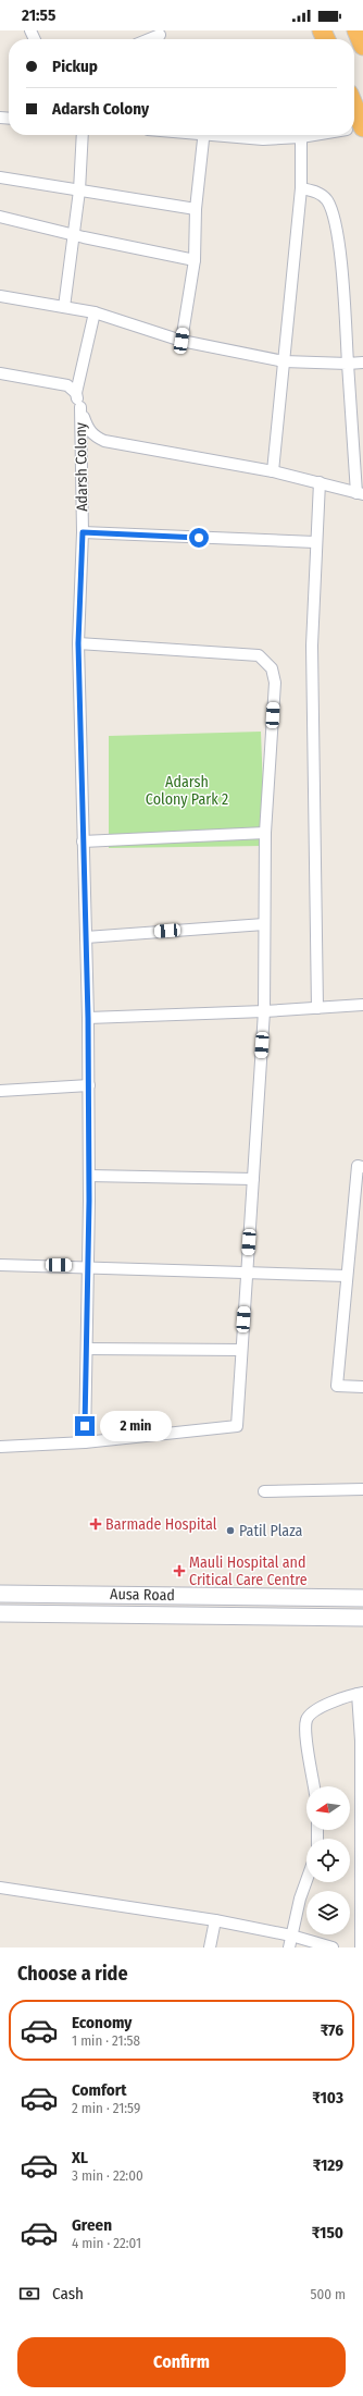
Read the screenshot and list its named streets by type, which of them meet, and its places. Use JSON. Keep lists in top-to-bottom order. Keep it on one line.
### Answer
{"streets":{"main road":["Ausa Road"],"street":["Adarsh Colony"]},"parks":["Adarsh Colony Park 2"],"places":{"health":["Barmade Hospital","Mauli Hospital and Critical Care Centre"],"other":["Patil Plaza"]},"north":"left","page":{"status":"21:55","banner":["Pickup","Adarsh Colony"],"bubble":"2 min","heading":"Choose a ride","list":[{"name":"Economy","note":"1 min · 21:58","value":"₹76"},{"name":"Comfort","note":"2 min · 21:59","value":"₹103"},{"name":"XL","note":"3 min · 22:00","value":"₹129"},{"name":"Green","note":"4 min · 22:01","value":"₹150"}],"pay":["Cash","500 m"],"buttons":"Confirm"}}
